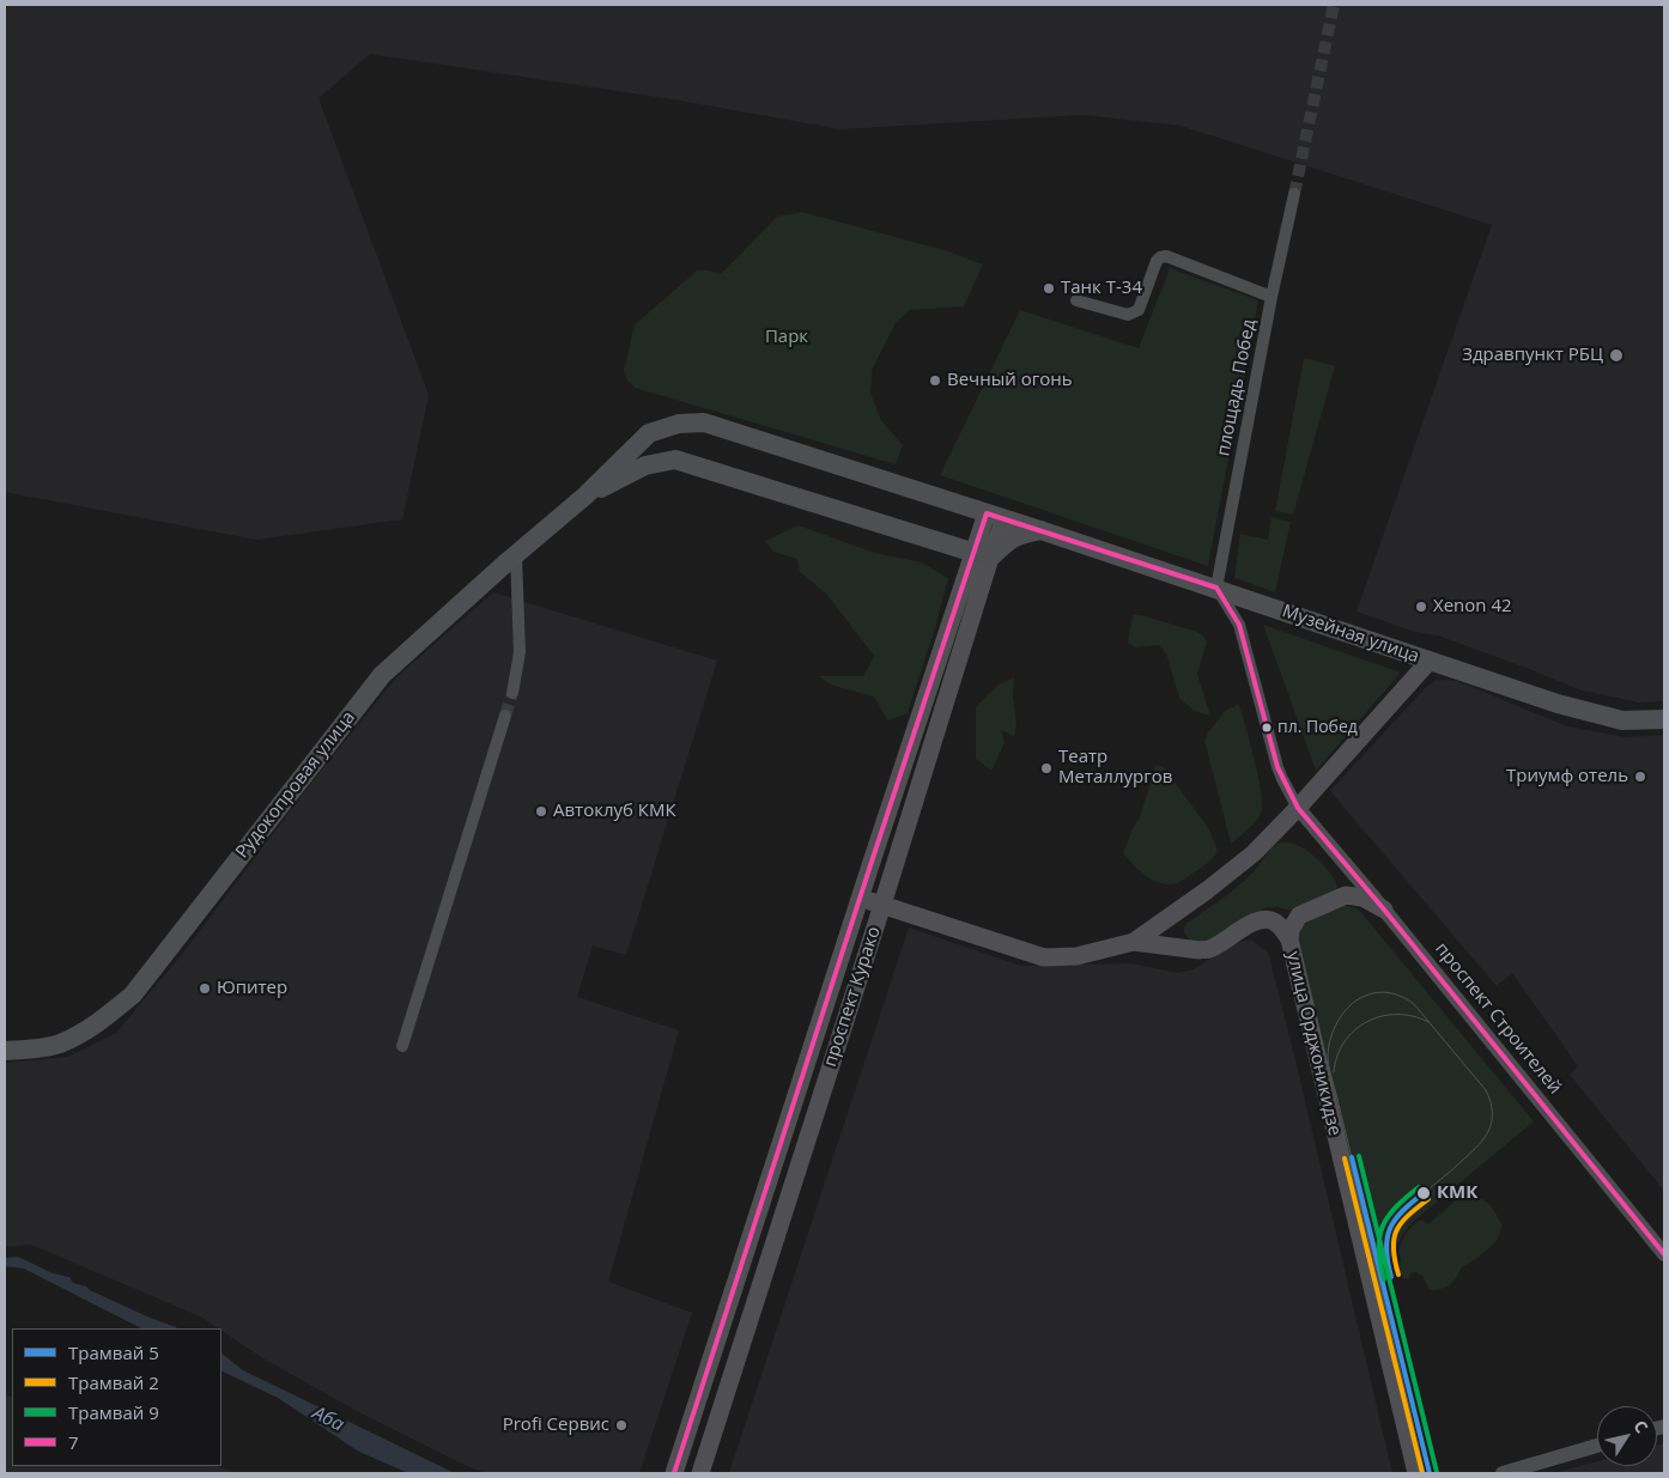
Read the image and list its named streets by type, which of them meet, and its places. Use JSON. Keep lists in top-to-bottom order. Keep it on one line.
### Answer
{"streets":{"main road":["Музейная улица","Рудокопровая улица","проспект Курако","улица Орджоникидзе"],"street":["площадь Побед","проспект Строителей"]},"crossings":[["площадь Побед","Музейная улица"],["Музейная улица","Рудокопровая улица"],["Музейная улица","проспект Курако"],["проспект Строителей","улица Орджоникидзе"]],"water":["Аба"],"parks":["Парк"],"places":["Танк Т-34","Здравпункт РБЦ","Вечный огонь","Xenon 42","пл. Побед","Театр Металлургов","Триумф отель","Автоклуб КМК","Юпитер","КМК","Profi Cервис"],"lines":["transit line 7","tram line 9","tram line 5","tram line 2"],"legend":["Трамвай 5","Трамвай 2","Трамвай 9","7"],"north":"top right"}
